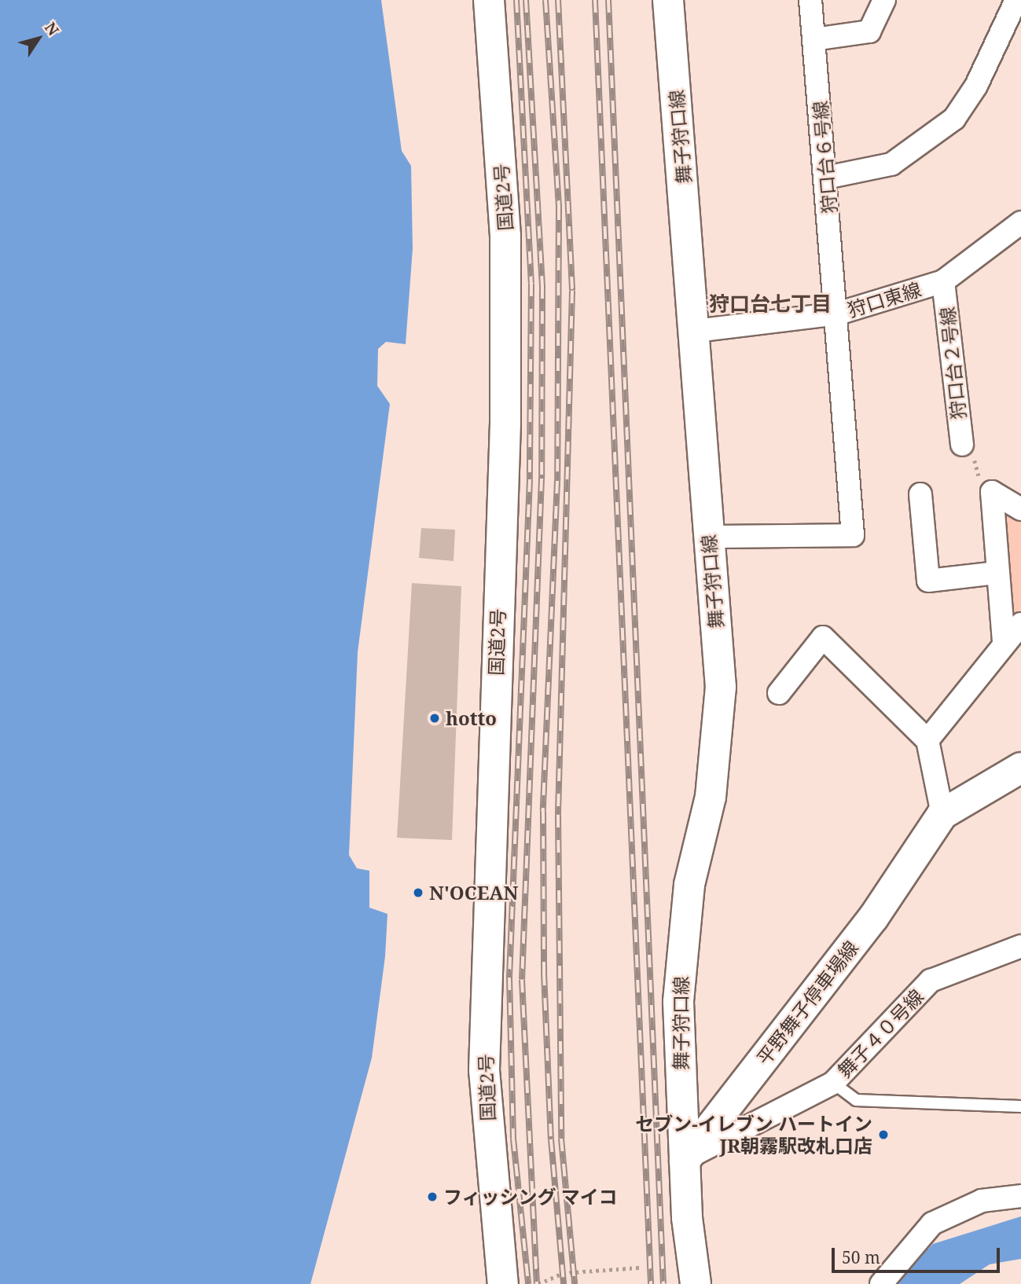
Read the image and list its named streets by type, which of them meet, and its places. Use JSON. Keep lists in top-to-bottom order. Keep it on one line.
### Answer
{"streets":{"main road":["舞子狩口線","国道2号","平野舞子停車場線"],"street":["狩口台６号線","狩口東線","狩口台２号線","舞子４０号線"]},"crossings":[["舞子狩口線","狩口台６号線"],["舞子狩口線","狩口東線"],["舞子狩口線","平野舞子停車場線"],["舞子狩口線","舞子４０号線"],["狩口台６号線","狩口東線"],["狩口東線","狩口台２号線"],["平野舞子停車場線","舞子４０号線"]],"districts":["狩口台七丁目"],"places":["hotto","N'OCEAN","セブン-イレブン ハートイン JR朝霧駅改札口店","フィッシング マイコ"],"scale_bar":"50 m","north":"top right"}
